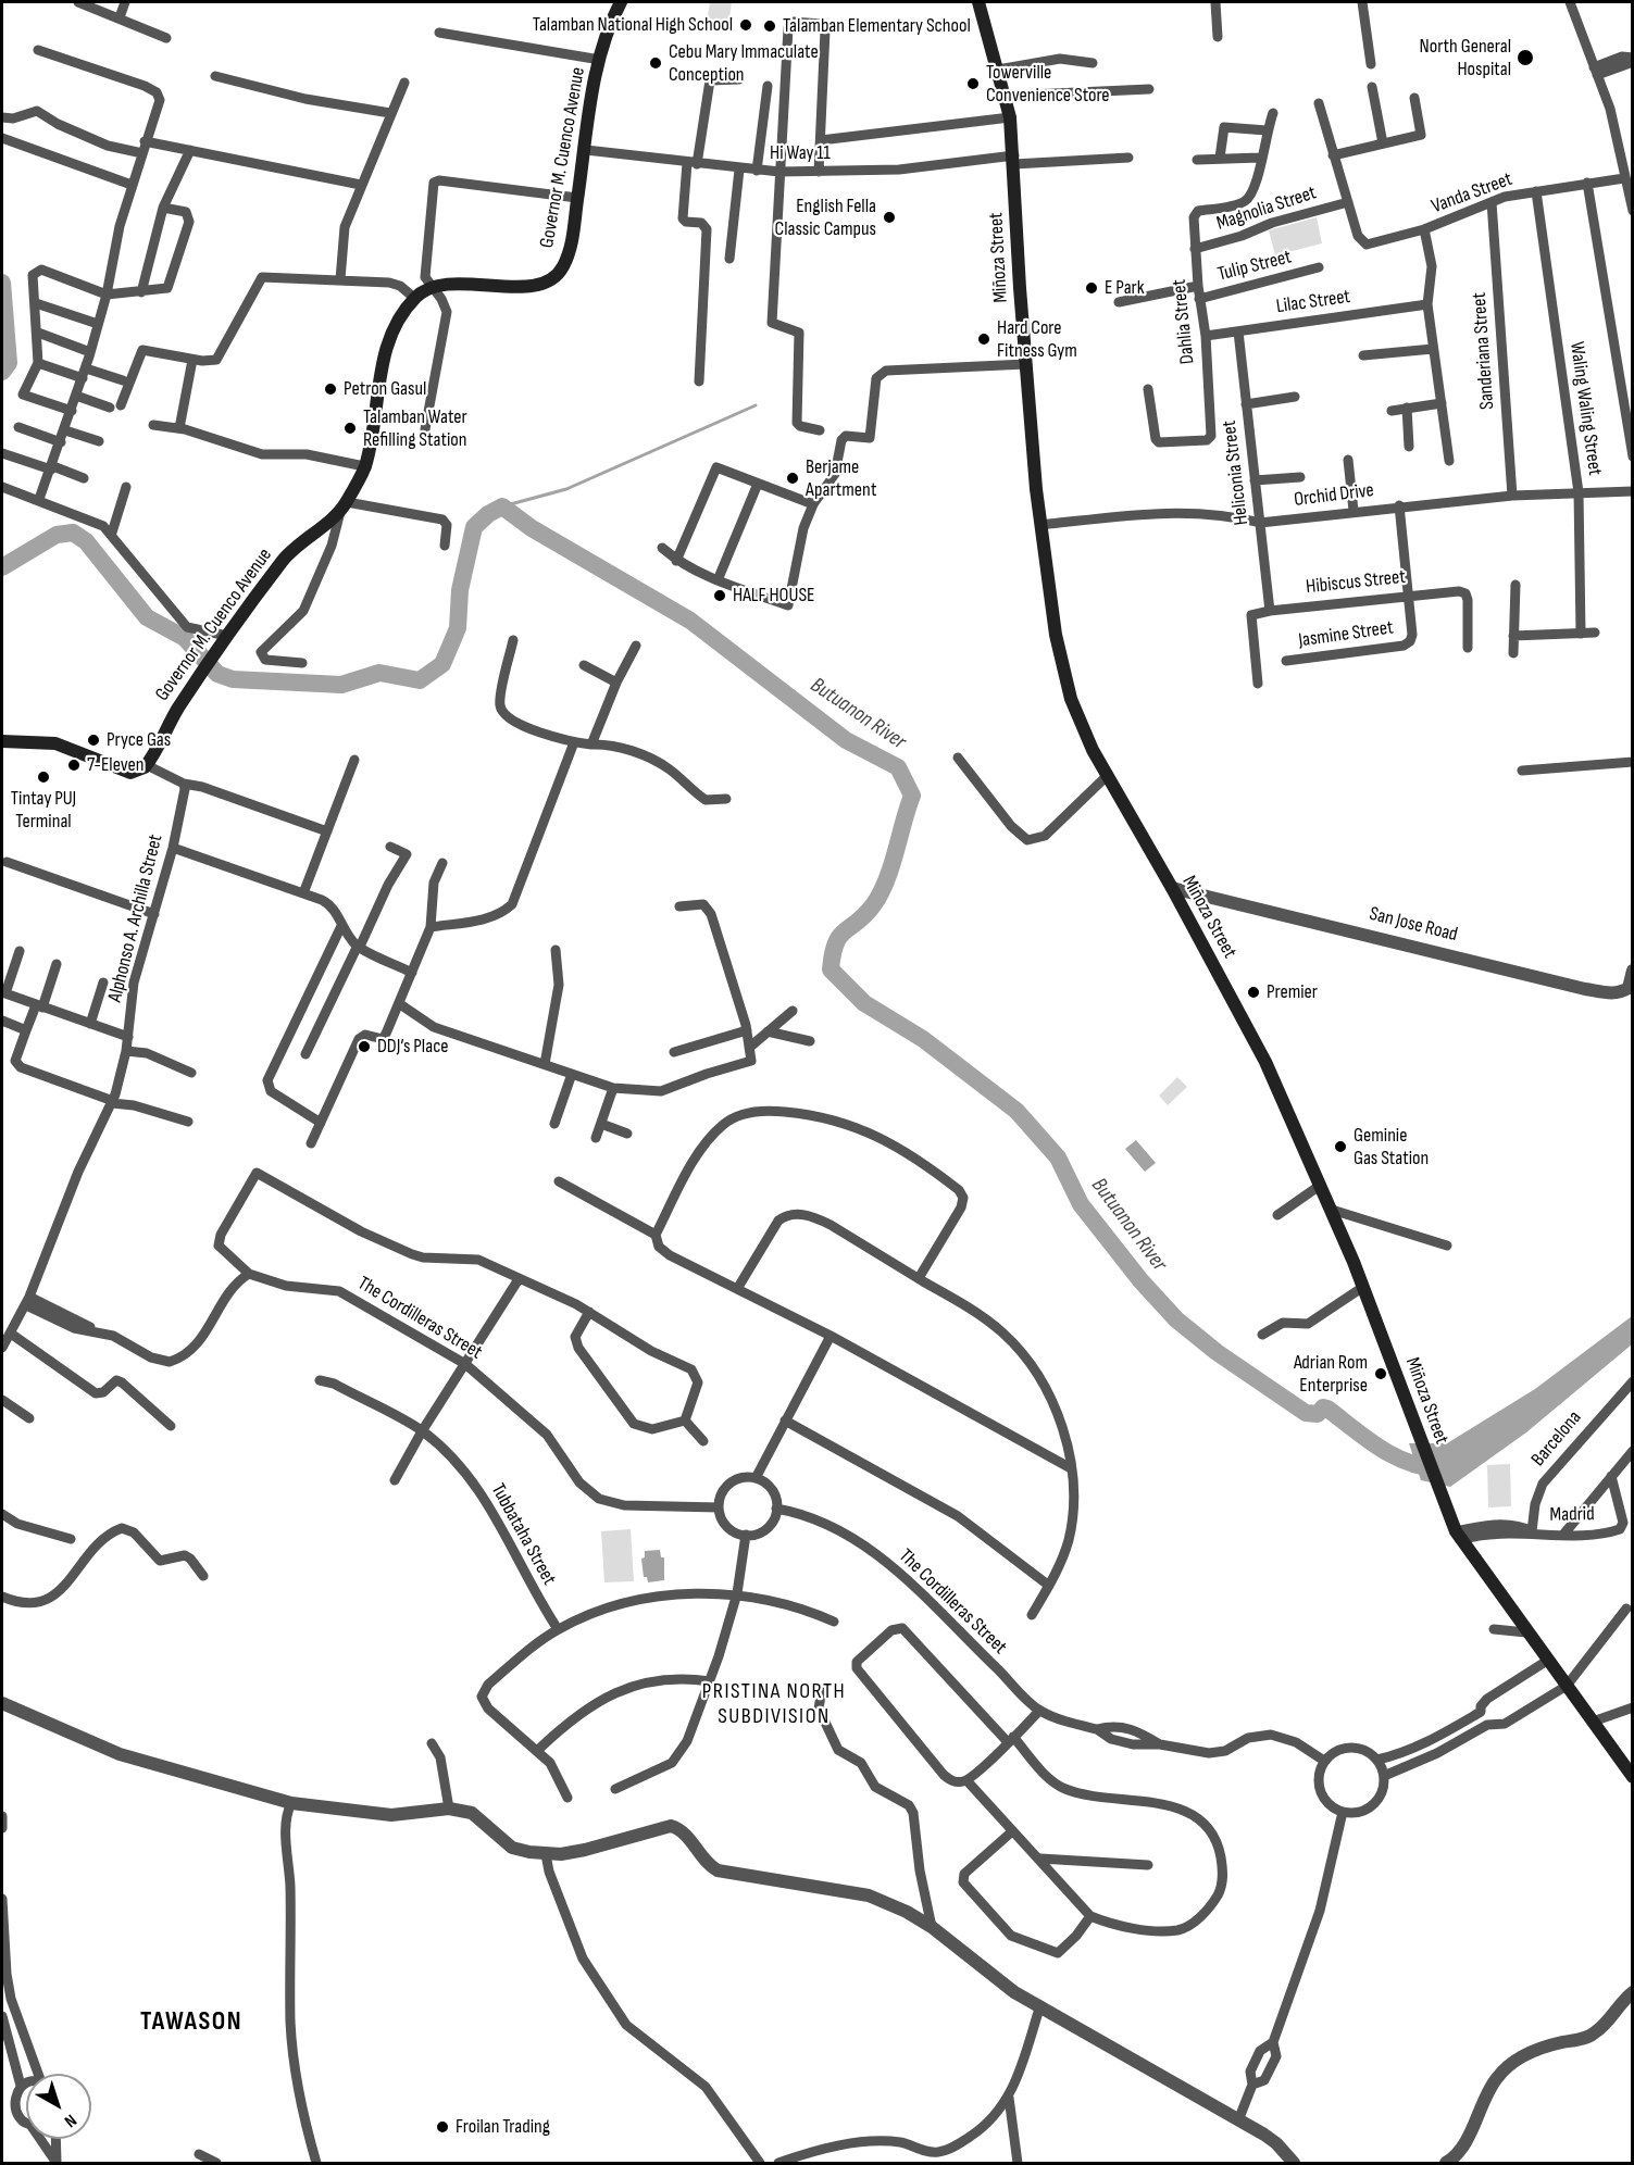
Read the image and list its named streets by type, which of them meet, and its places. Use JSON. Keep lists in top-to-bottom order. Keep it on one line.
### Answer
{"streets":{"main road":["Governor M. Cuenco Avenue","Miñoza Street"],"street":["Hi Way 11","Vanda Street","Magnolia Street","Tulip Street","Lilac Street","Dahlia Street","Sanderiana Street","Waling Waling Street","Heliconia Street","Orchid Drive","Hibiscus Street","Jasmine Street","Alphonso A. Archilla Street","San Jose Road","The Cordilleras Street","Barcelona","Madrid","Tubbataha Street"]},"crossings":[["Hi Way 11","Governor M. Cuenco Avenue"],["Hi Way 11","Miñoza Street"],["Vanda Street","Magnolia Street"],["Vanda Street","Sanderiana Street"],["Vanda Street","Waling Waling Street"],["Magnolia Street","Dahlia Street"],["Miñoza Street","Orchid Drive"],["Miñoza Street","San Jose Road"],["Miñoza Street","Madrid"],["Tulip Street","Dahlia Street"],["Lilac Street","Dahlia Street"],["Lilac Street","Heliconia Street"],["Sanderiana Street","Orchid Drive"],["Waling Waling Street","Orchid Drive"],["Heliconia Street","Orchid Drive"],["Heliconia Street","Hibiscus Street"],["Hibiscus Street","Jasmine Street"],["Barcelona","Madrid"]],"districts":["PRISTINA NORTH SUBDIVISION","TAWASON"],"water":["Butuanon River"],"places":["Talamban National High School","Talamban Elementary School","North General Hospital","Cebu Mary Immaculate Conception","Towerville Convenience Store","English Fella Classic Campus","E Park","Hard Core Fitness Gym","Petron Gasul","Talamban Water Refilling Station","Berjame Apartment","HALF HOUSE","Pryce Gas","7-Eleven","Tintay PUJ Terminal","Premier","DDJ’s Place","Geminie Gas Station","Adrian Rom Enterprise","Froilan Trading"],"north":"bottom right"}
